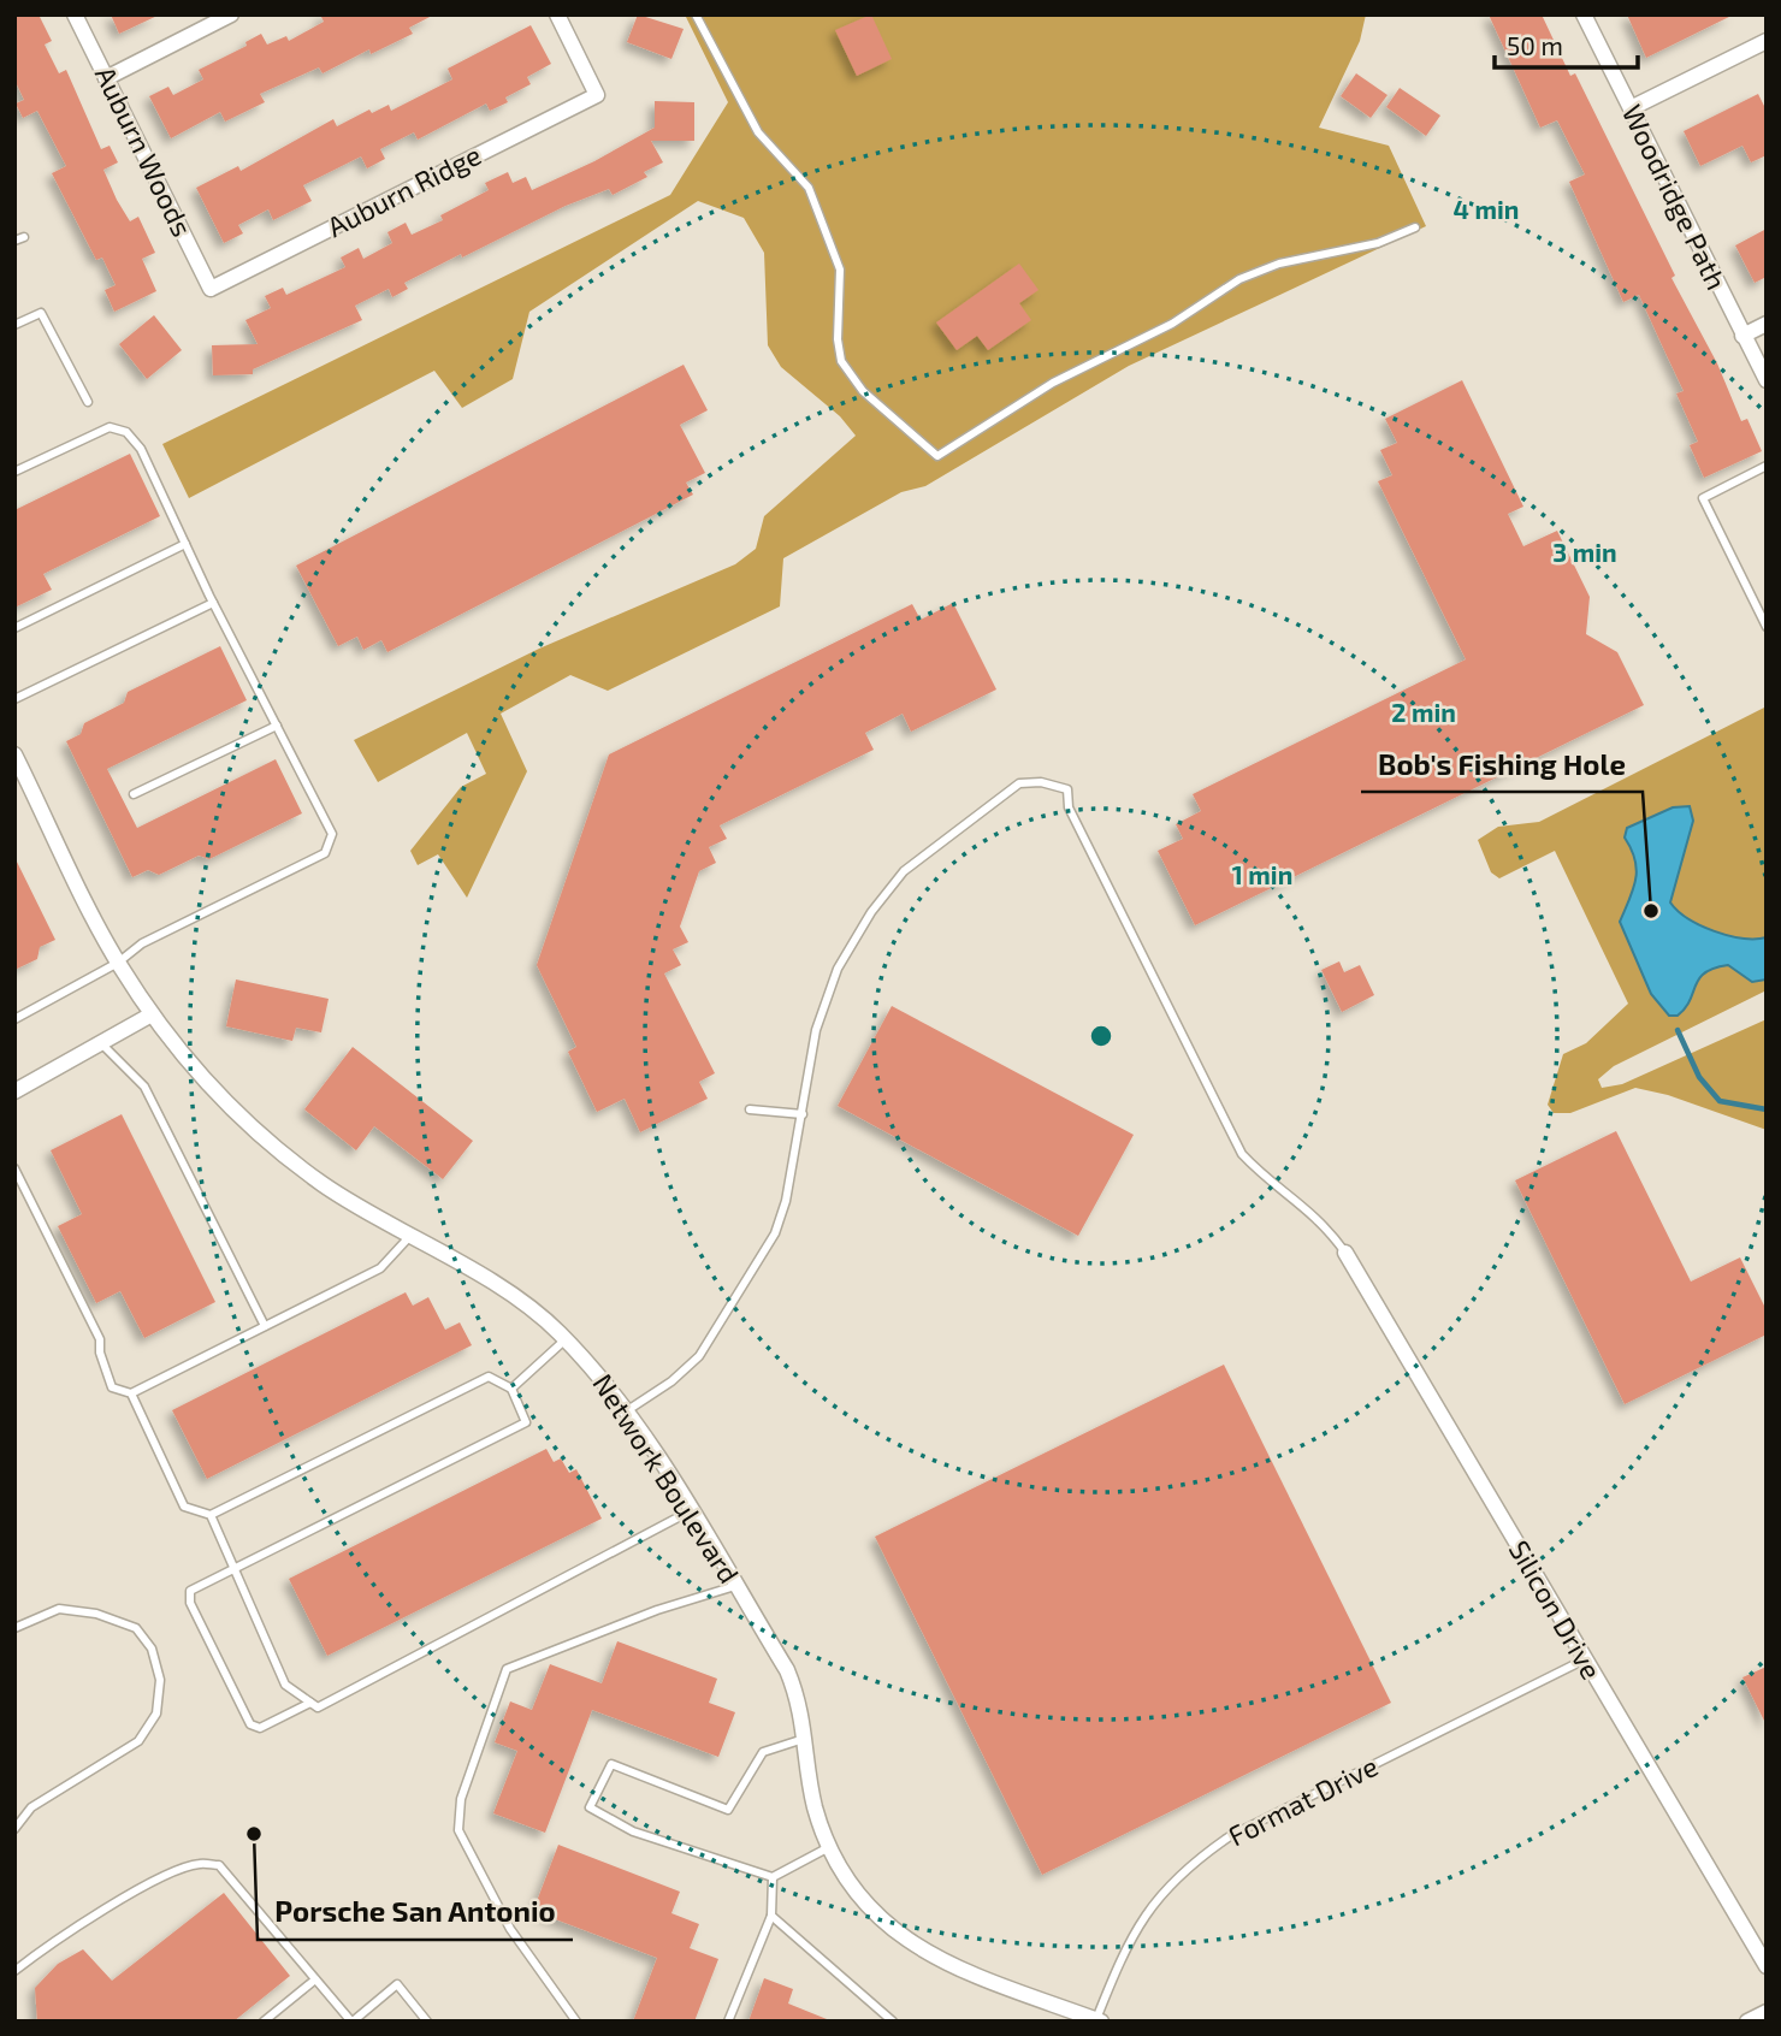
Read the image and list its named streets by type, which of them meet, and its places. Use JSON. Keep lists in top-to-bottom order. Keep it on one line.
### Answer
{"streets":{"street":["Auburn Woods","Auburn Ridge","Woodridge Path","Network Boulevard","Silicon Drive"],"lane":["Format Drive"]},"crossings":[["Auburn Woods","Auburn Ridge"],["Network Boulevard","Format Drive"],["Silicon Drive","Format Drive"]],"places":["Bob's Fishing Hole","Porsche San Antonio"],"scale_bar":"50 m","rings":["4 min","3 min","2 min","1 min"]}
